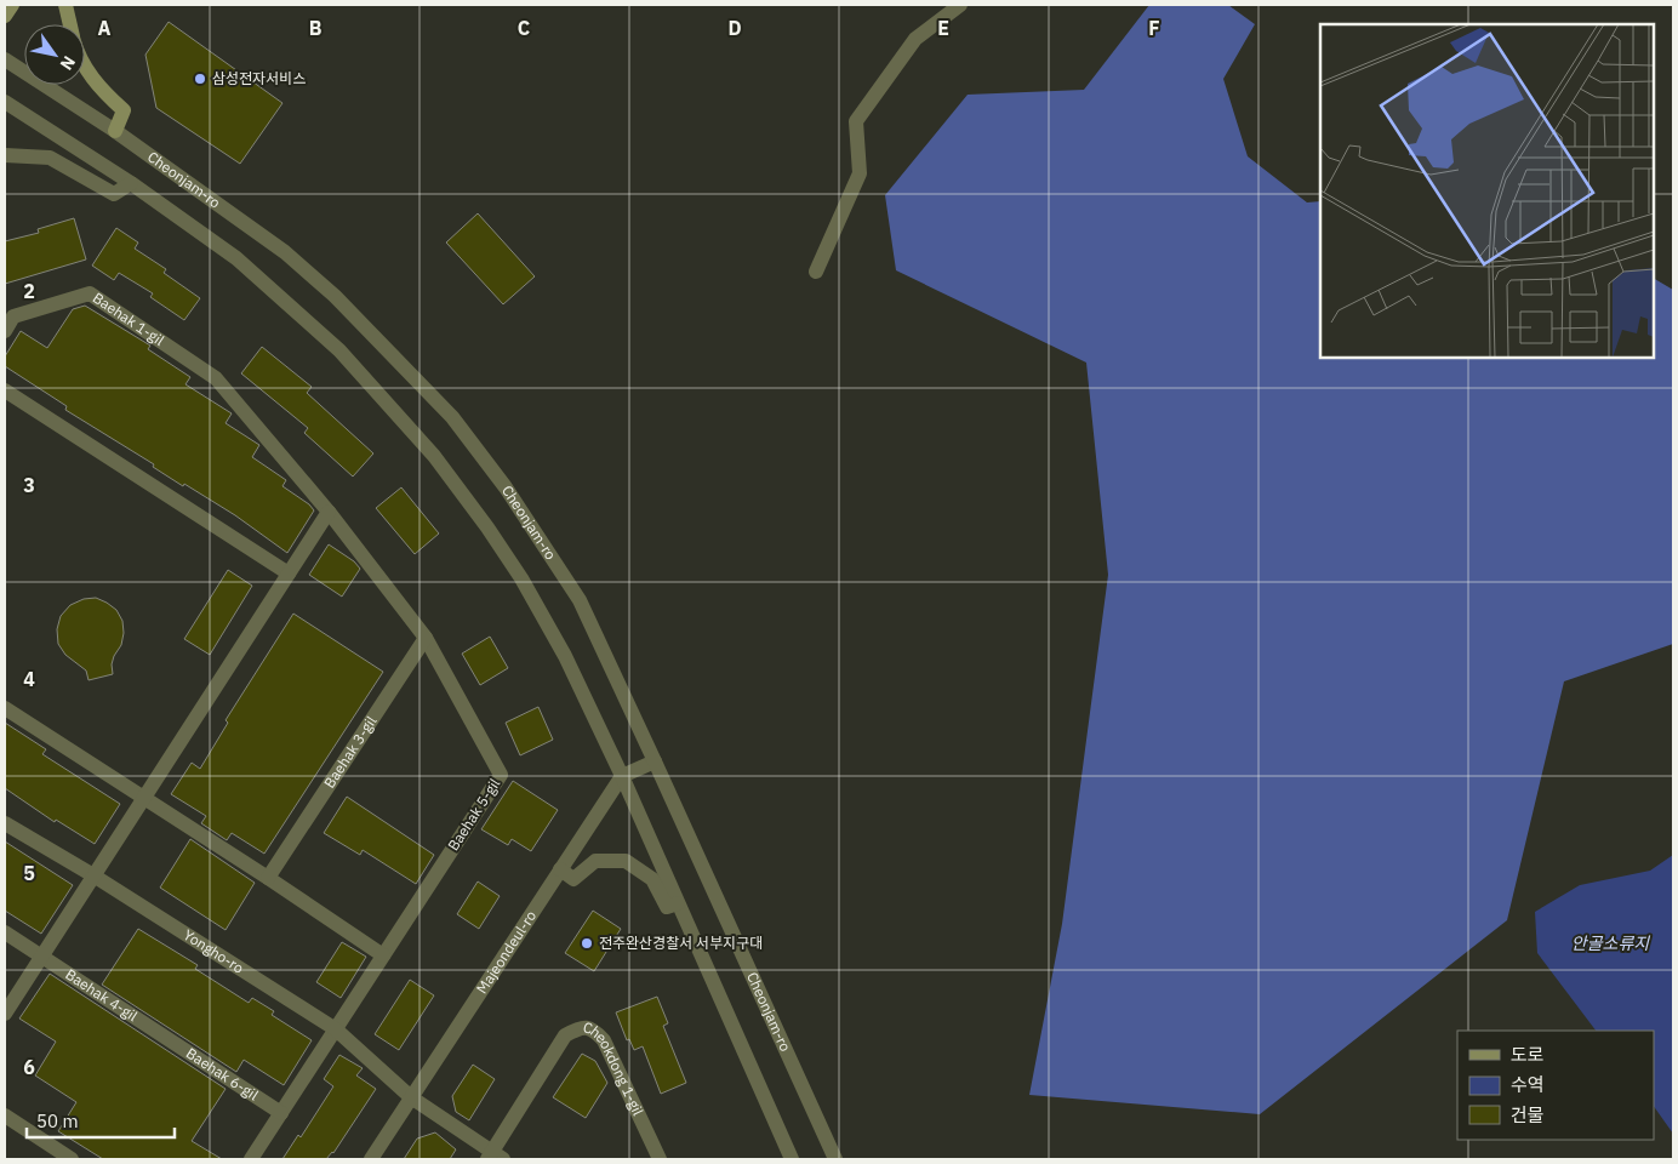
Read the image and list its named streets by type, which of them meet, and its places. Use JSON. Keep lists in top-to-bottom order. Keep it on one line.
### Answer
{"streets":{"street":["Cheonjam-ro","Baehak 1-gil","Baehak 3-gil","Baehak 5-gil","Yongho-ro","Majeondeul-ro","Baehak 4-gil","Baehak 6-gil","Cheokdong 1-gil"]},"crossings":[["Baehak 3-gil","Baehak 5-gil"],["Baehak 5-gil","Yongho-ro"],["Yongho-ro","Majeondeul-ro"],["Yongho-ro","Cheokdong 1-gil"],["Baehak 4-gil","Baehak 6-gil"]],"water":["안골소류지"],"places":["삼성전자서비스","전주완산경찰서 서부지구대"],"legend":["도로","수역","건물"],"scale_bar":"50 m","north":"bottom right","grid":{"columns":["A","B","C","D","E","F"],"rows":["2","3","4","5","6"]}}
